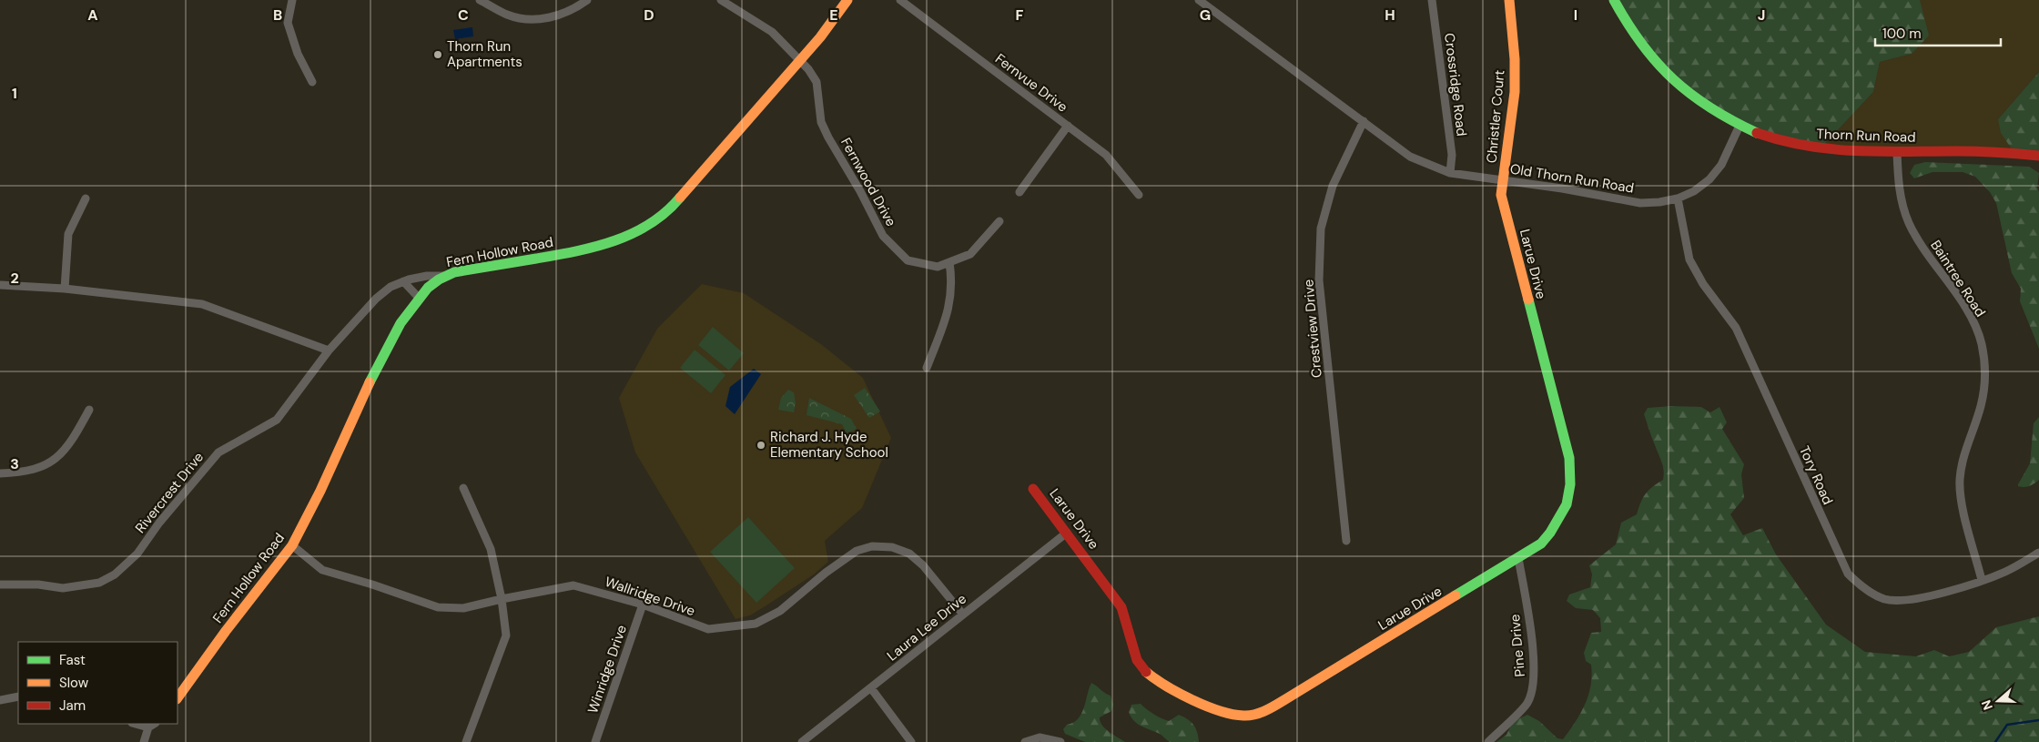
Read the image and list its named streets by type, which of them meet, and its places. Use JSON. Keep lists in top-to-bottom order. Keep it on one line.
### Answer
{"streets":{"street":["Fernvue Drive","Crossridge Road","Christler Court","Thorn Run Road","Old Thorn Run Road","Fernwood Drive","Fern Hollow Road","Larue Drive","Baintree Road","Crestview Drive","Tory Road","Rivercrest Drive","Wallridge Drive","Laura Lee Drive","Pine Drive","Winridge Drive"]},"crossings":[["Crossridge Road","Old Thorn Run Road"],["Christler Court","Old Thorn Run Road"],["Christler Court","Larue Drive"],["Thorn Run Road","Old Thorn Run Road"],["Thorn Run Road","Baintree Road"],["Old Thorn Run Road","Larue Drive"],["Old Thorn Run Road","Crestview Drive"],["Old Thorn Run Road","Tory Road"],["Fernwood Drive","Fern Hollow Road"],["Fern Hollow Road","Rivercrest Drive"],["Fern Hollow Road","Wallridge Drive"],["Larue Drive","Laura Lee Drive"],["Larue Drive","Pine Drive"],["Baintree Road","Tory Road"],["Wallridge Drive","Laura Lee Drive"],["Wallridge Drive","Winridge Drive"]],"places":["Thorn Run Apartments","Richard J. Hyde Elementary School"],"legend":["Fast","Slow","Jam"],"scale_bar":"100 m","north":"left","grid":{"columns":["A","B","C","D","E","F","G","H","I","J"],"rows":["1","2","3"]}}
